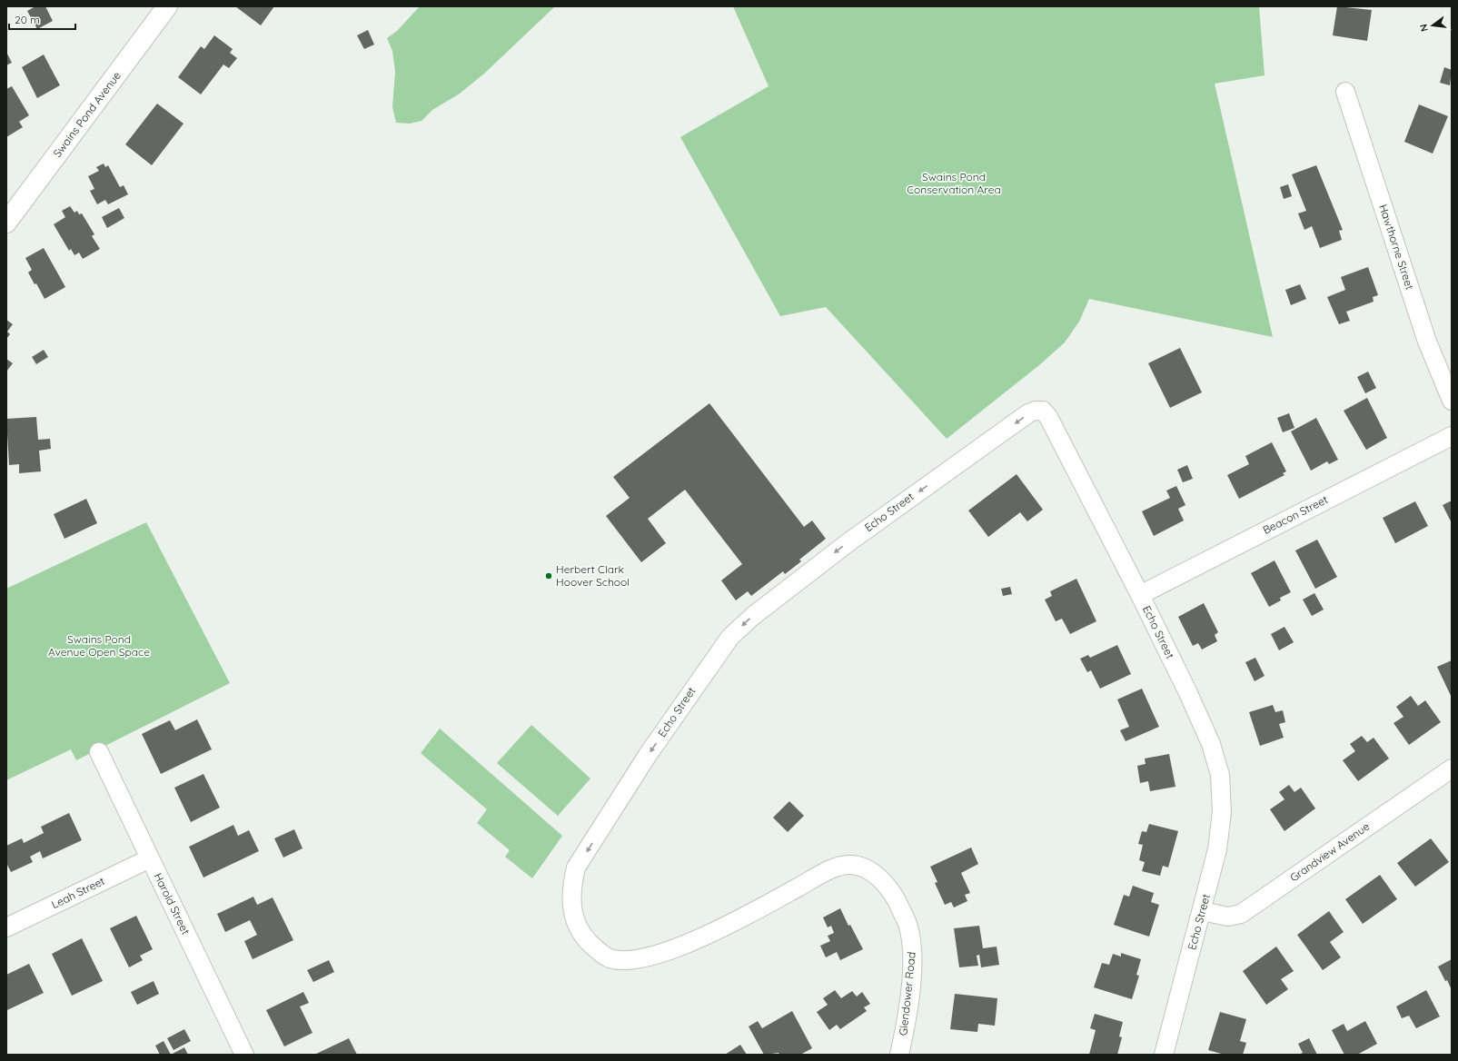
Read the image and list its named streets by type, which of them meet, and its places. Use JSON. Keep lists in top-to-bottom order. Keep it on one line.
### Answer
{"streets":{"street":["Swains Pond Avenue","Hawthorne Street","Echo Street","Beacon Street","Grandview Avenue","Leah Street","Harold Street","Glendower Road"]},"crossings":[["Echo Street","Beacon Street"],["Echo Street","Grandview Avenue"],["Echo Street","Glendower Road"],["Leah Street","Harold Street"]],"parks":["Swains Pond Conservation Area","Swains Pond Avenue Open Space"],"places":["Herbert Clark Hoover School"],"scale_bar":"20 m","north":"left"}
